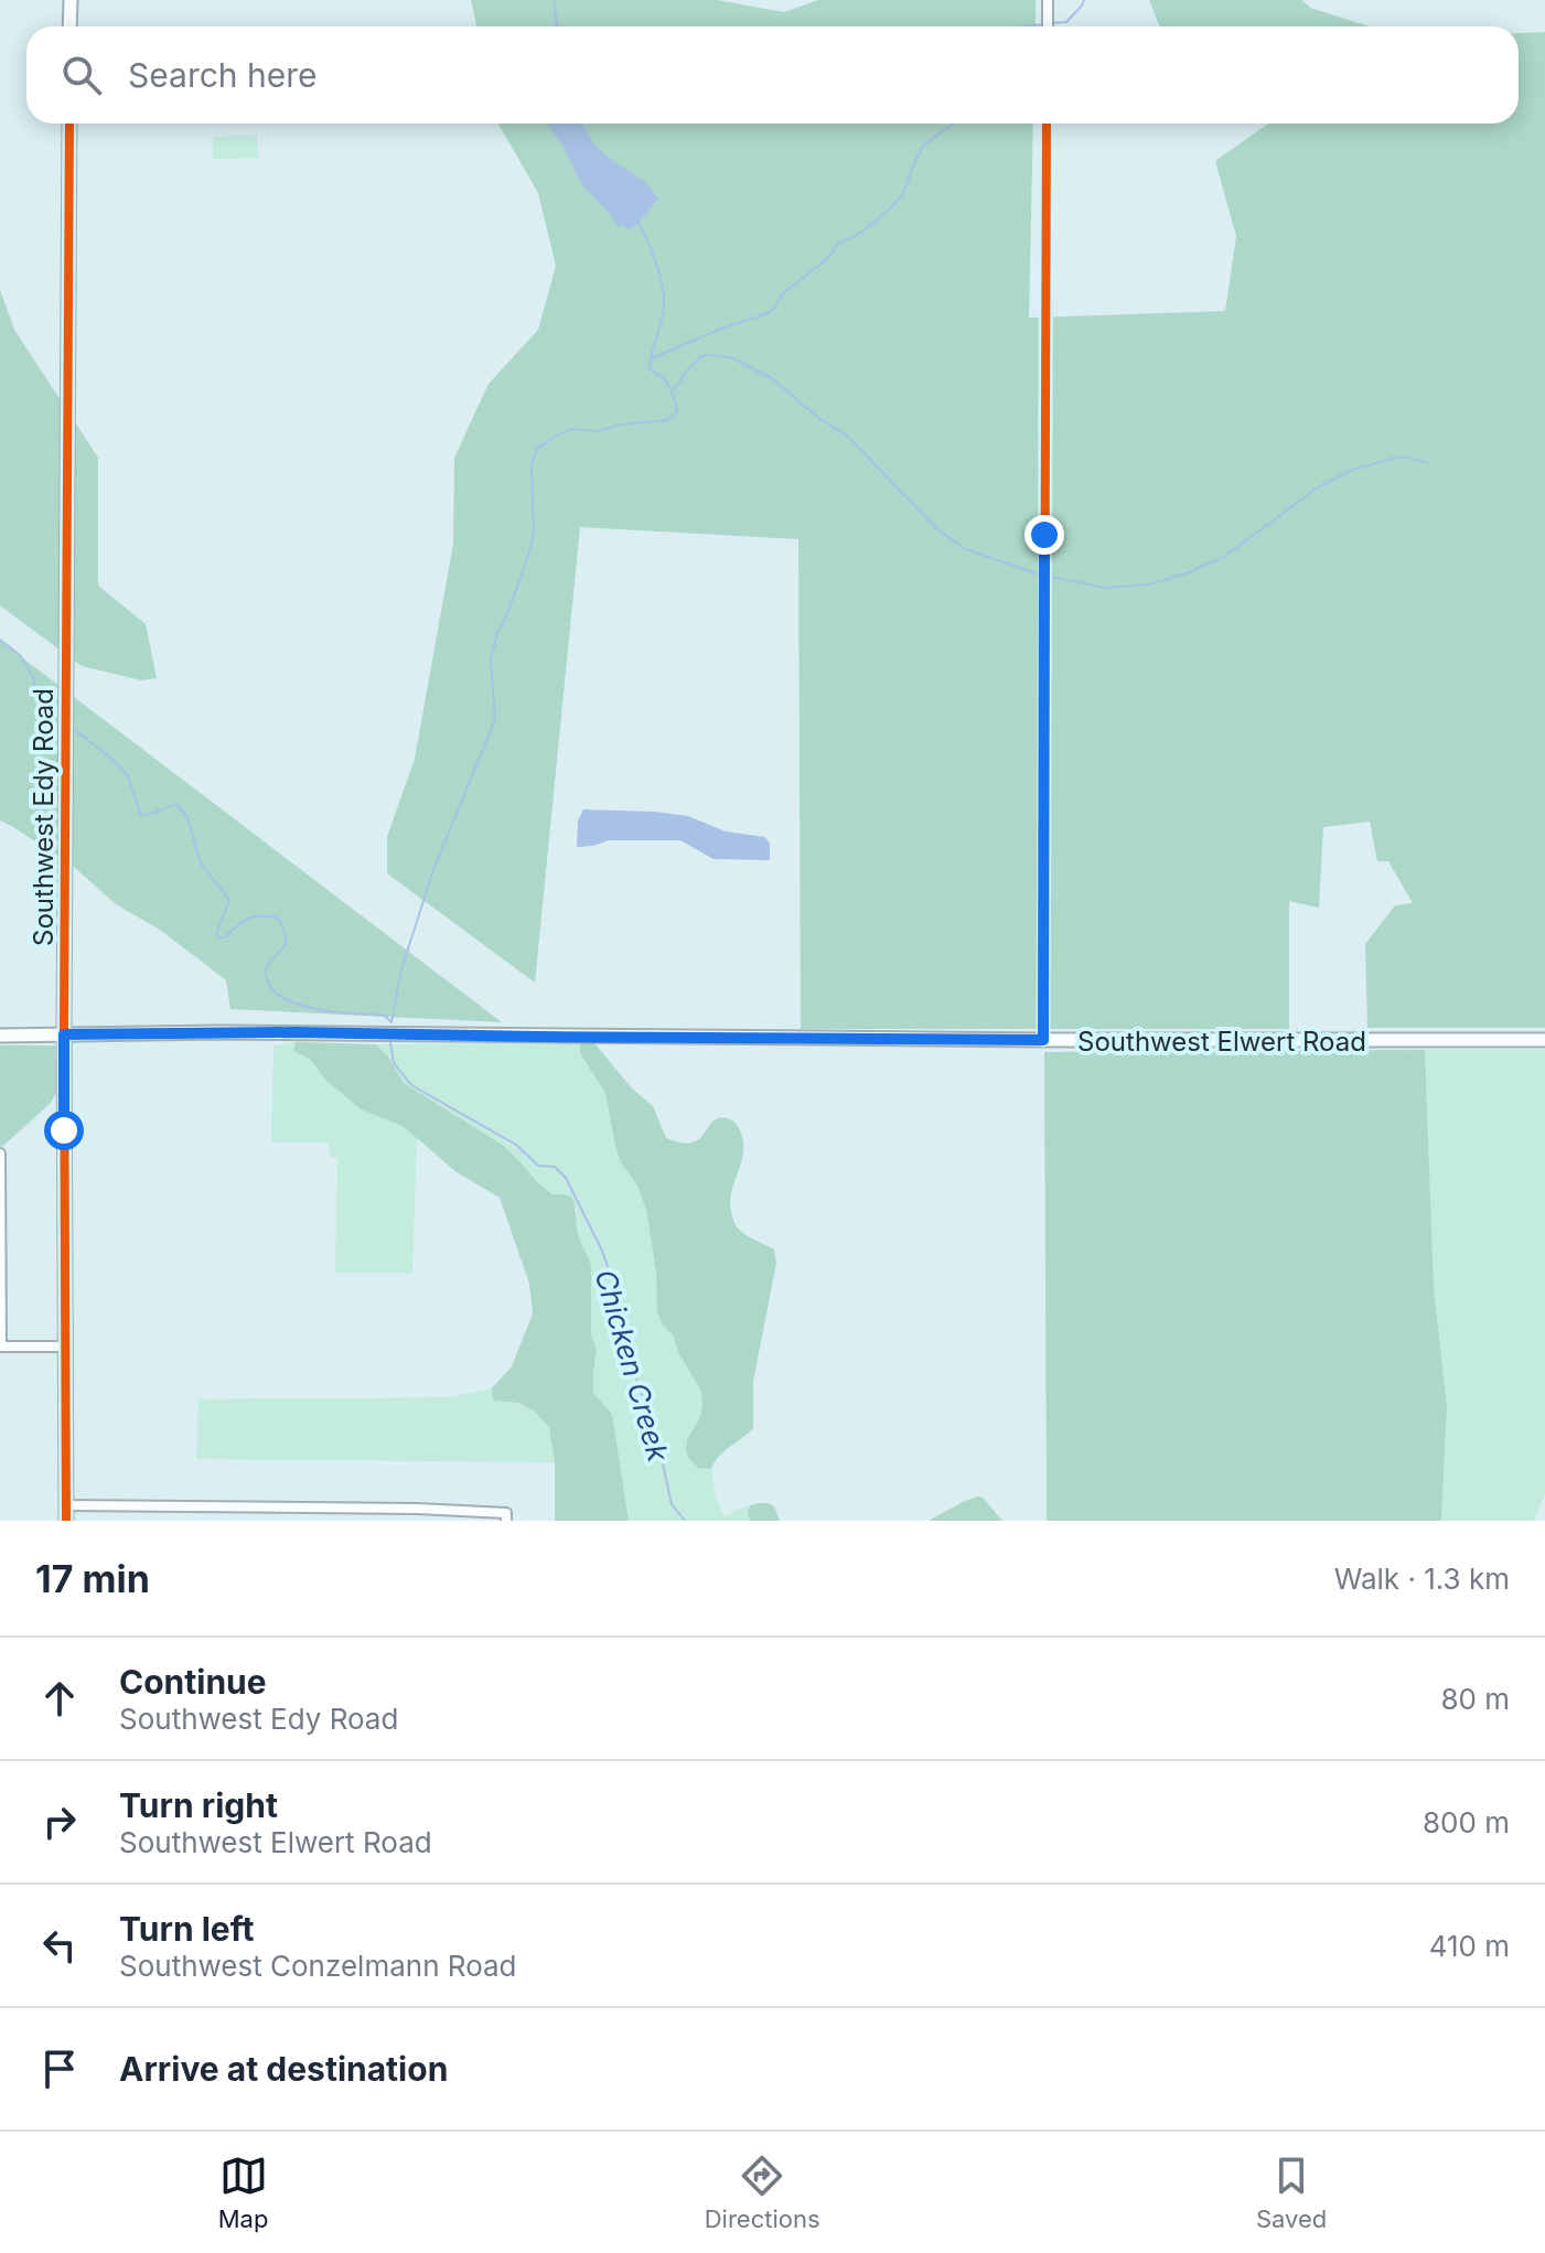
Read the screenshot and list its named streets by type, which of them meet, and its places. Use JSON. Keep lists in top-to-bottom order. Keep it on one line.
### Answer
{"streets":{"main road":["Southwest Edy Road","Southwest Elwert Road"]},"crossings":[["Southwest Edy Road","Southwest Elwert Road"]],"water":["Chicken Creek"],"page":{"search":"Search here","heading":["17 min","Walk · 1.3 km"],"list":[["Continue","Southwest Edy Road","80 m"],["Turn right","Southwest Elwert Road","800 m"],["Turn left","Southwest Conzelmann Road","410 m"],"Arrive at destination"],"nav":["Map","Directions","Saved"]}}
